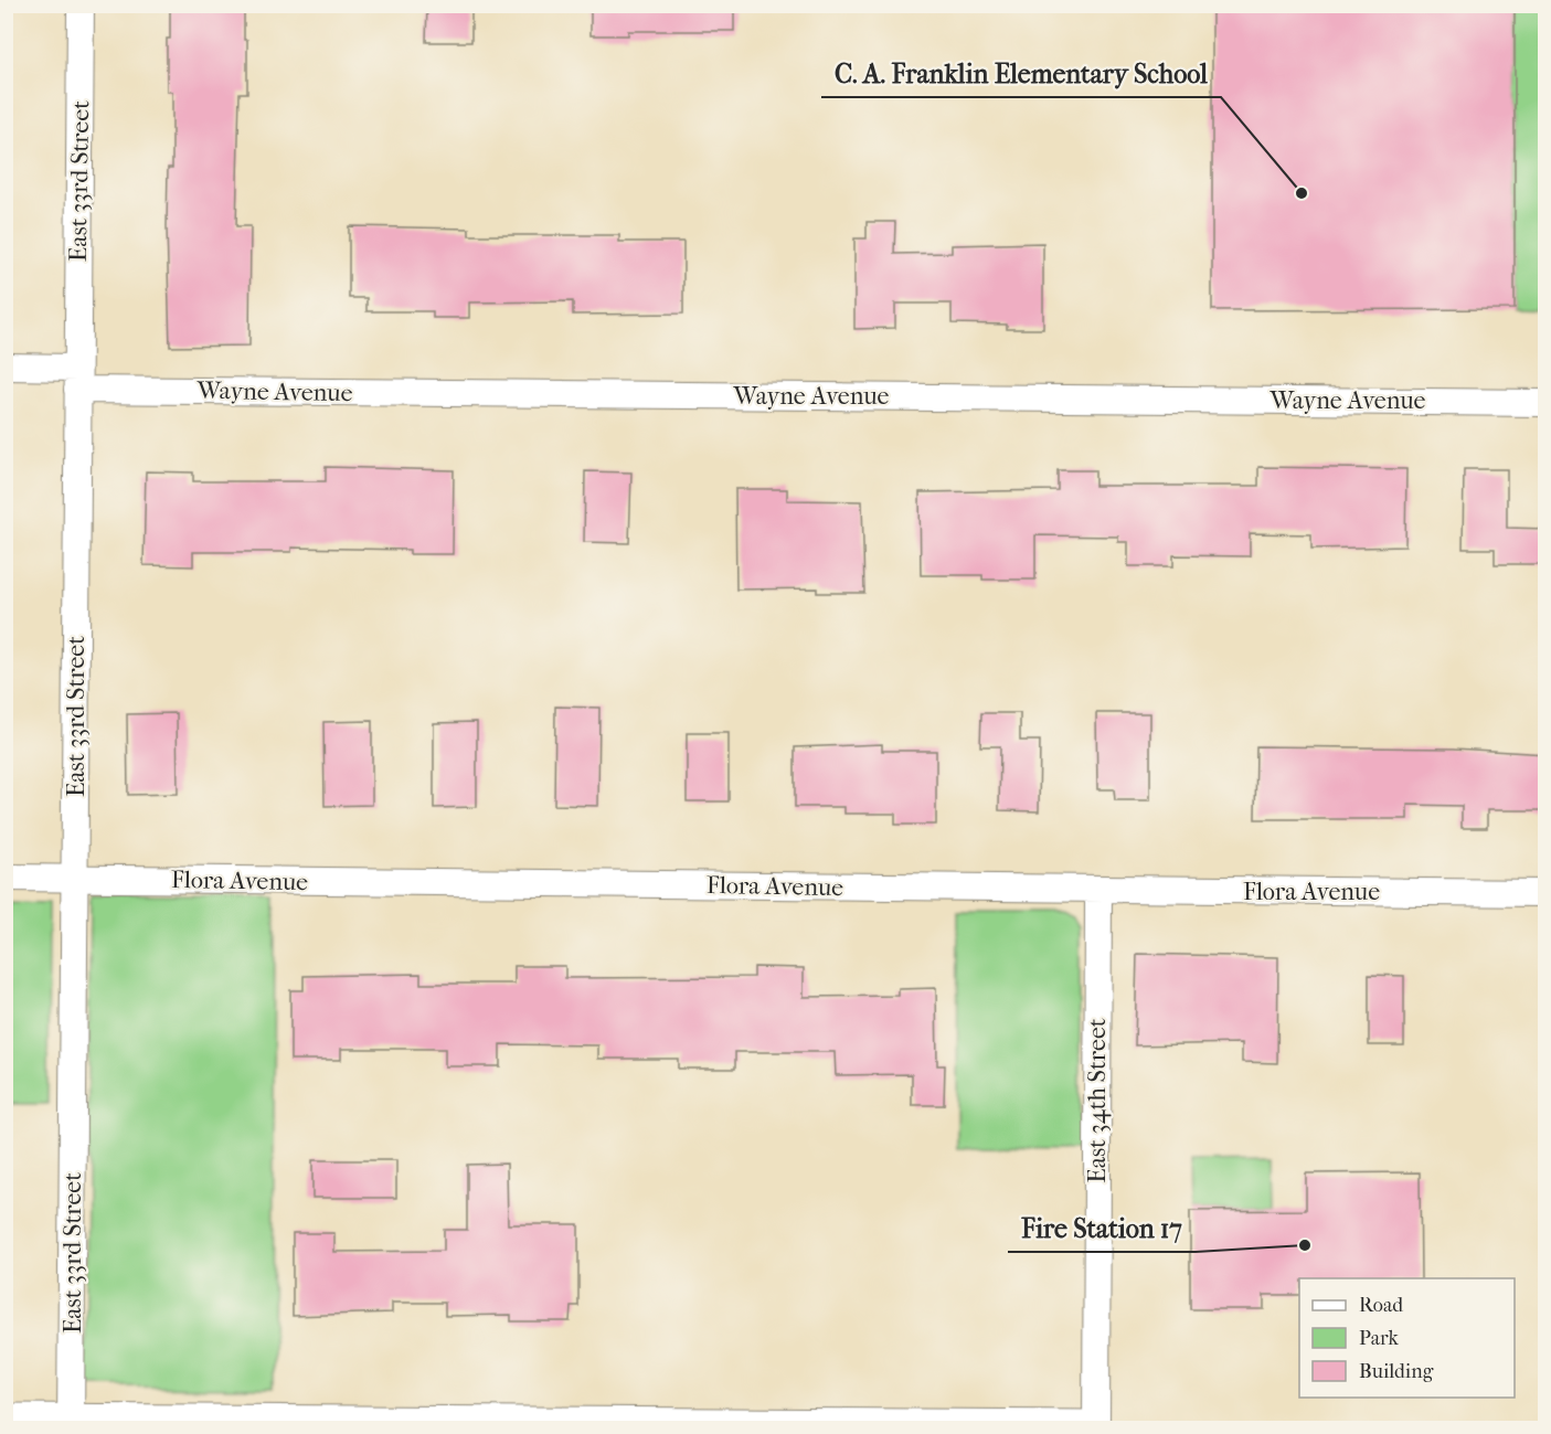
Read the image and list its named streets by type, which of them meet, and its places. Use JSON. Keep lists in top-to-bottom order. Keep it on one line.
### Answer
{"streets":{"street":["East 33rd Street","Wayne Avenue","Flora Avenue","East 34th Street"]},"crossings":[["East 33rd Street","Wayne Avenue"],["East 33rd Street","Flora Avenue"],["Flora Avenue","East 34th Street"]],"places":["C. A. Franklin Elementary School","Fire Station 17"],"legend":["Road","Park","Building"]}
